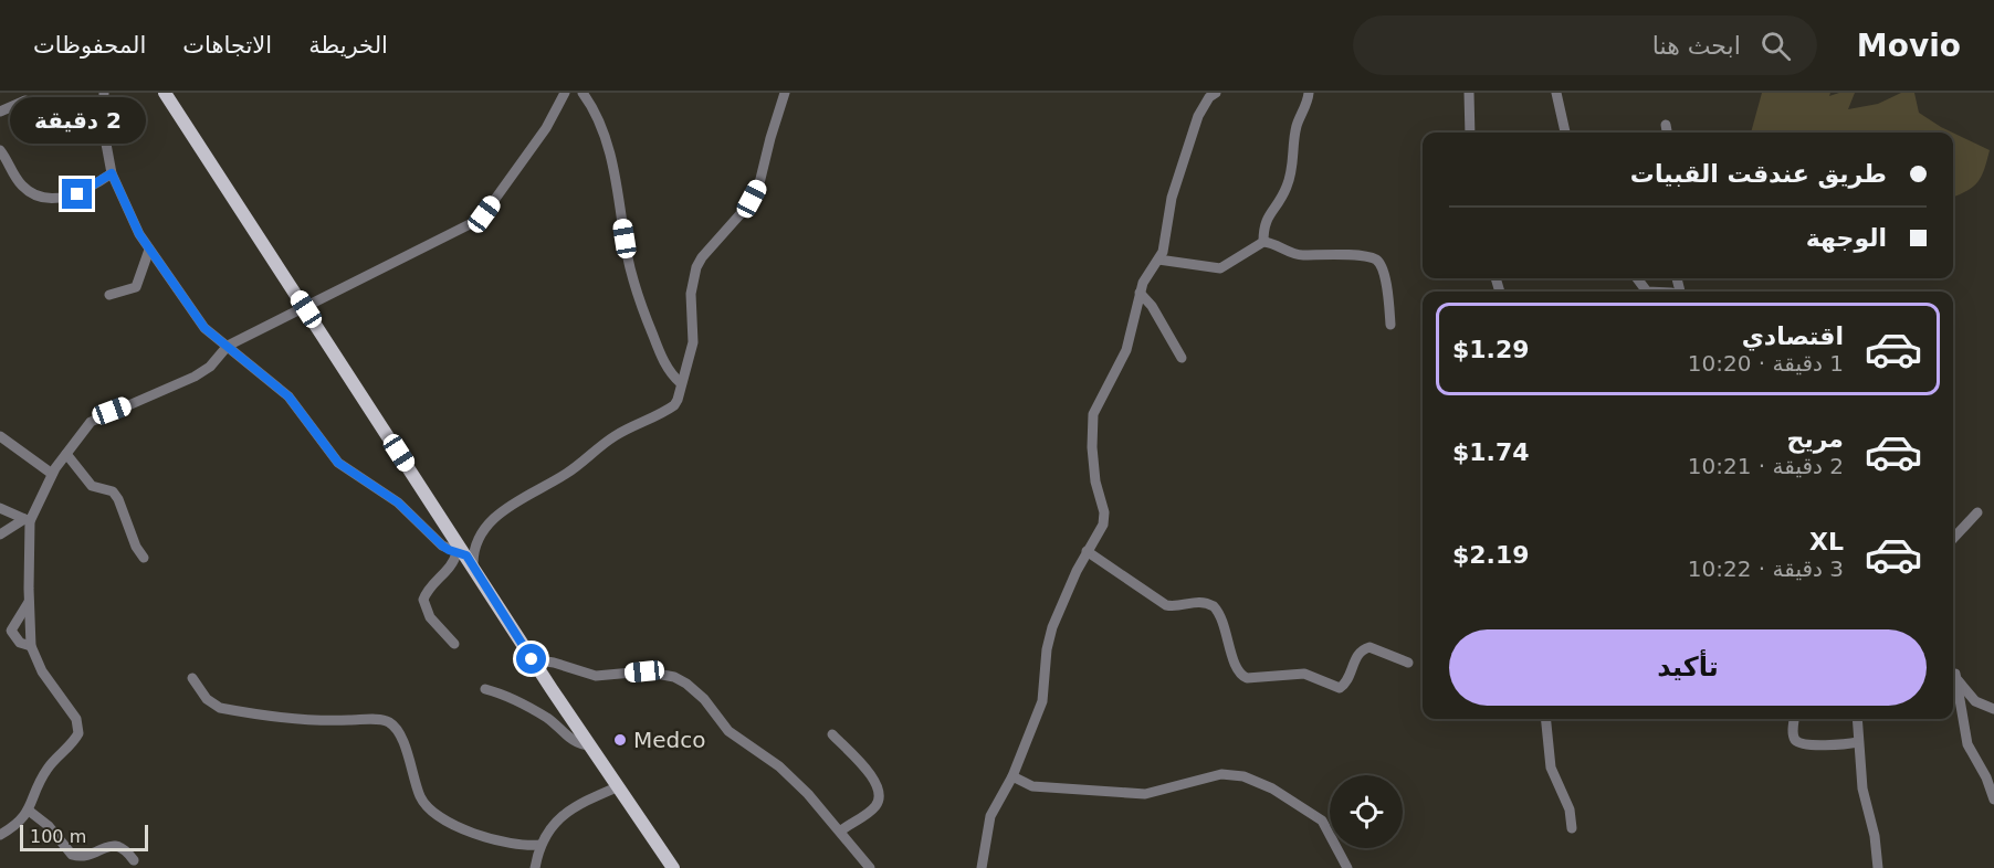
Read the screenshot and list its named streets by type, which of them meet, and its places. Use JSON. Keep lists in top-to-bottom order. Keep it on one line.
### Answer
{"places":["Medco"],"scale_bar":"100 m","page":{"header":"Movio","search":"ابحث هنا","nav":["الخريطة","الاتجاهات","المحفوظات"],"bubble":"2 دقيقة","banner":["طريق عندقت القبيات","الوجهة"],"list":[{"name":"اقتصادي","note":"1 دقيقة · 10:20","value":"$1.29"},{"name":"مريح","note":"2 دقيقة · 10:21","value":"$1.74"},{"name":"XL","note":"3 دقيقة · 10:22","value":"$2.19"}],"buttons":"تأكيد","scale":"100 m"}}
